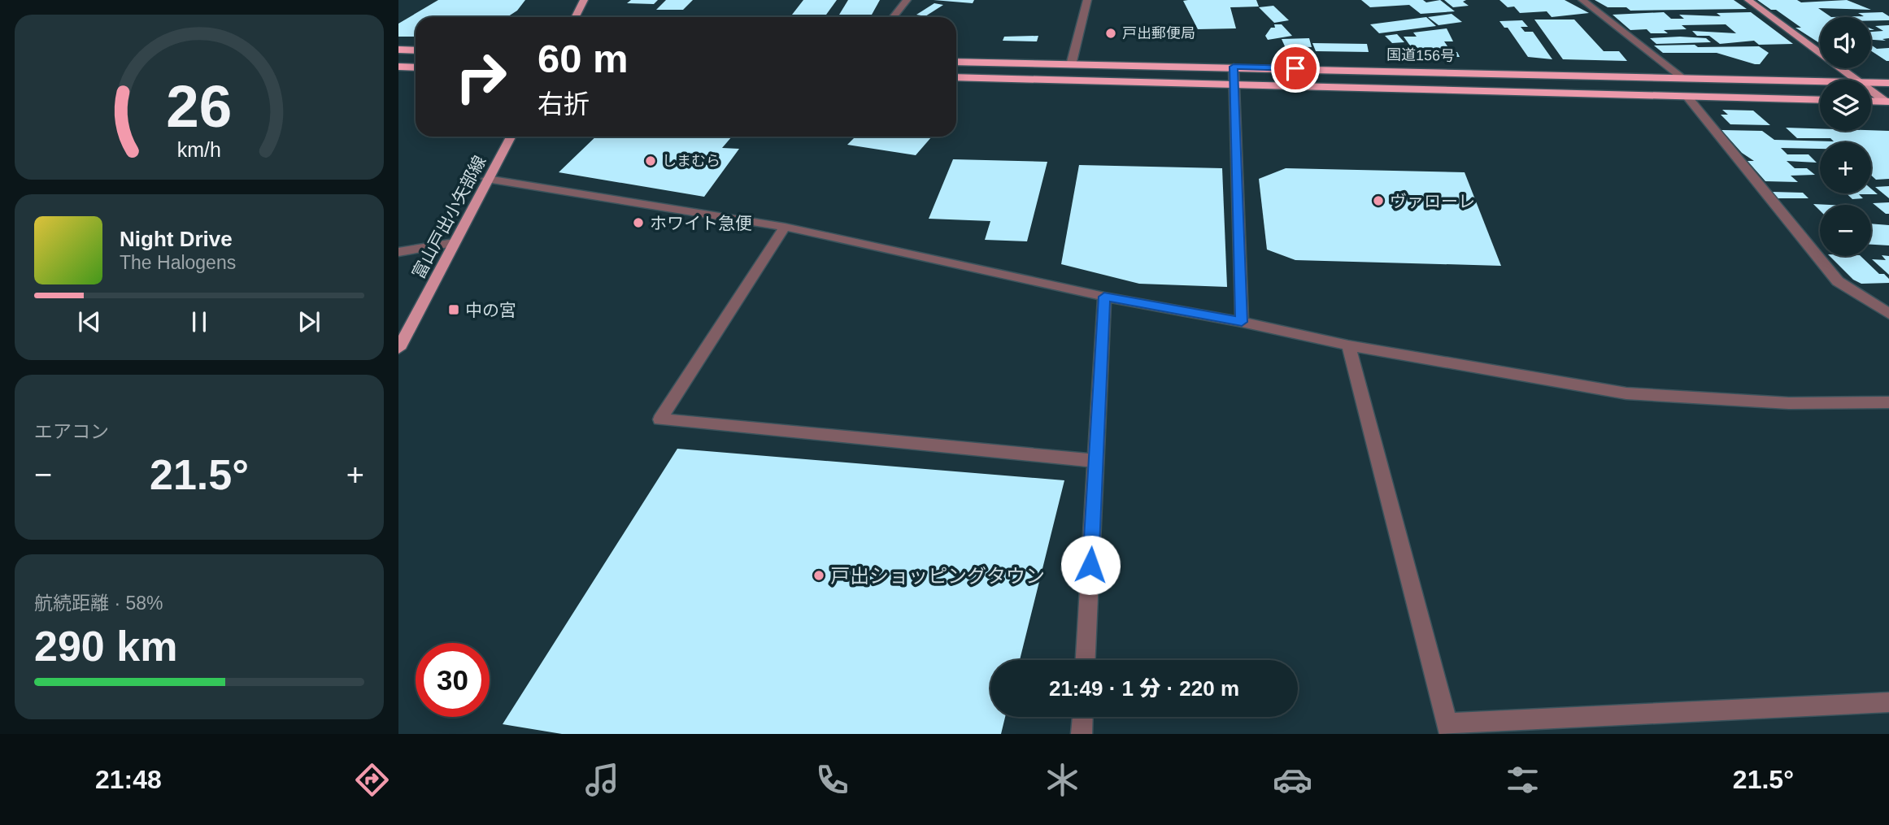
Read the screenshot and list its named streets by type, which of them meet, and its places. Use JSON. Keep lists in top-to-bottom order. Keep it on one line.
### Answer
{"streets":{"highway":["国道156号"],"main road":["富山戸出小矢部線"]},"places":{"other":["戸出郵便局","しまむら","ヴァローレ","ホワイト急便","戸出ショッピングタウン"],"transit":["中の宮"]},"page":{"map_buttons":["+","−"],"turn":["60 m","右折"],"song":["Night Drive","The Halogens"],"tile":["エアコン",["航続距離 · 58%","290 km"]],"heat":["−","21.5°","+"],"limit":"30","trip":"21:49 · 1 分 · 220 m","tabs":["21:48","21.5°"],"gauge":["26","km/h"]}}
